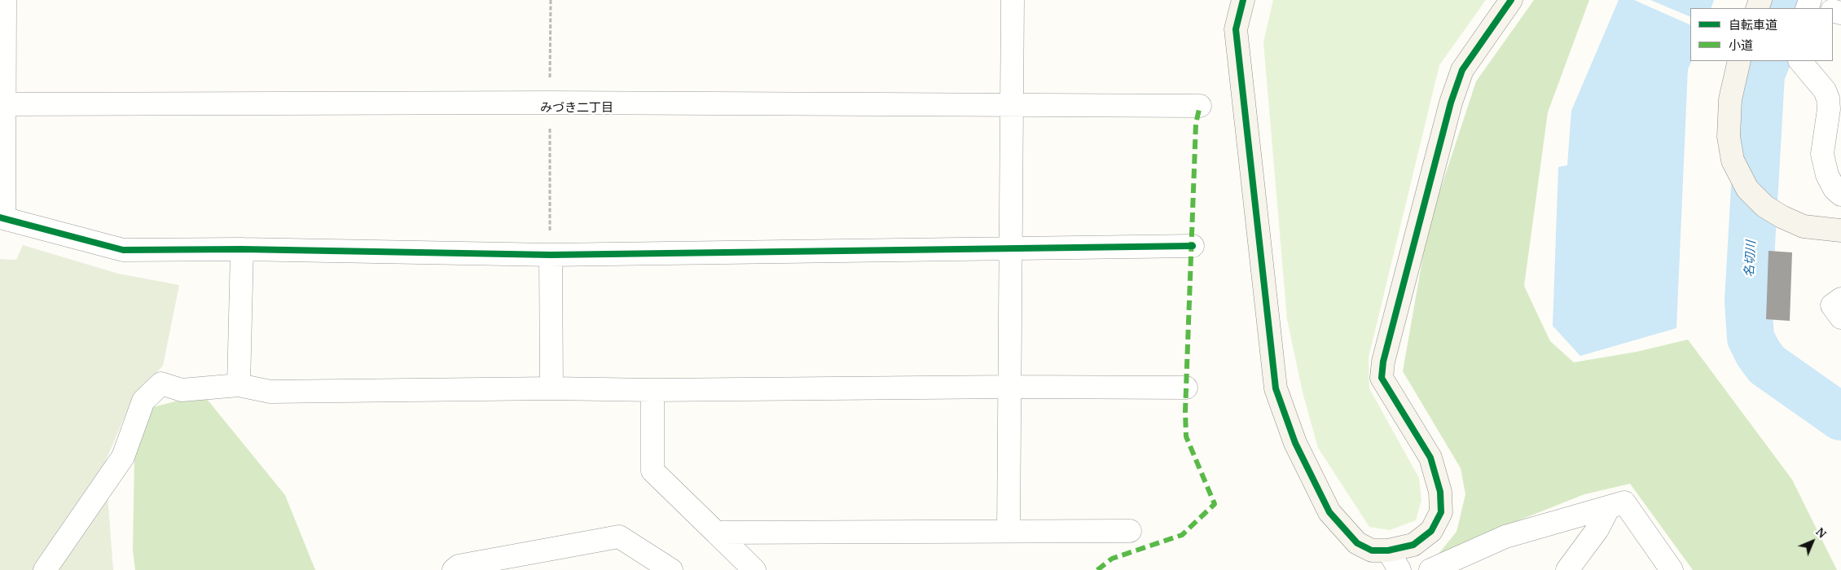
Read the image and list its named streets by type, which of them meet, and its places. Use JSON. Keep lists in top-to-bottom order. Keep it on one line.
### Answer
{"districts":["みづき二丁目"],"water":["名切川"],"legend":["自転車道","小道"],"north":"top right"}
